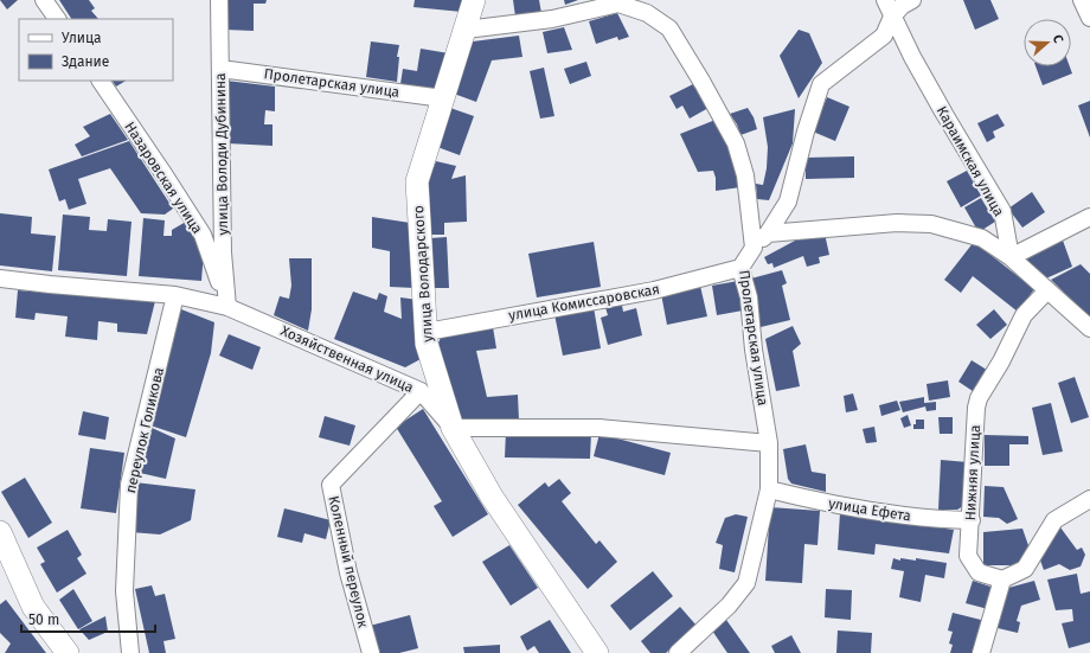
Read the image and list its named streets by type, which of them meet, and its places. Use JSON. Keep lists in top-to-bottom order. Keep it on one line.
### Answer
{"streets":{"street":["Пролетарская улица","улица Володи Дубинина","Караимская улица","Назаровская улица","улица Володарского","улица Комиссаровская","Хозяйственная улица","переулок Голикова","Нижняя улица","улица Ефета","Коленный переулок"]},"crossings":[["Пролетарская улица","улица Володи Дубинина"],["Пролетарская улица","улица Володарского"],["Пролетарская улица","улица Комиссаровская"],["Пролетарская улица","улица Ефета"],["улица Володи Дубинина","Назаровская улица"],["улица Володи Дубинина","Хозяйственная улица"],["Назаровская улица","Хозяйственная улица"],["улица Володарского","улица Комиссаровская"],["улица Володарского","Хозяйственная улица"],["Хозяйственная улица","переулок Голикова"],["Хозяйственная улица","Коленный переулок"],["Нижняя улица","улица Ефета"]],"legend":["Улица","Здание"],"scale_bar":"50 m","north":"right"}
